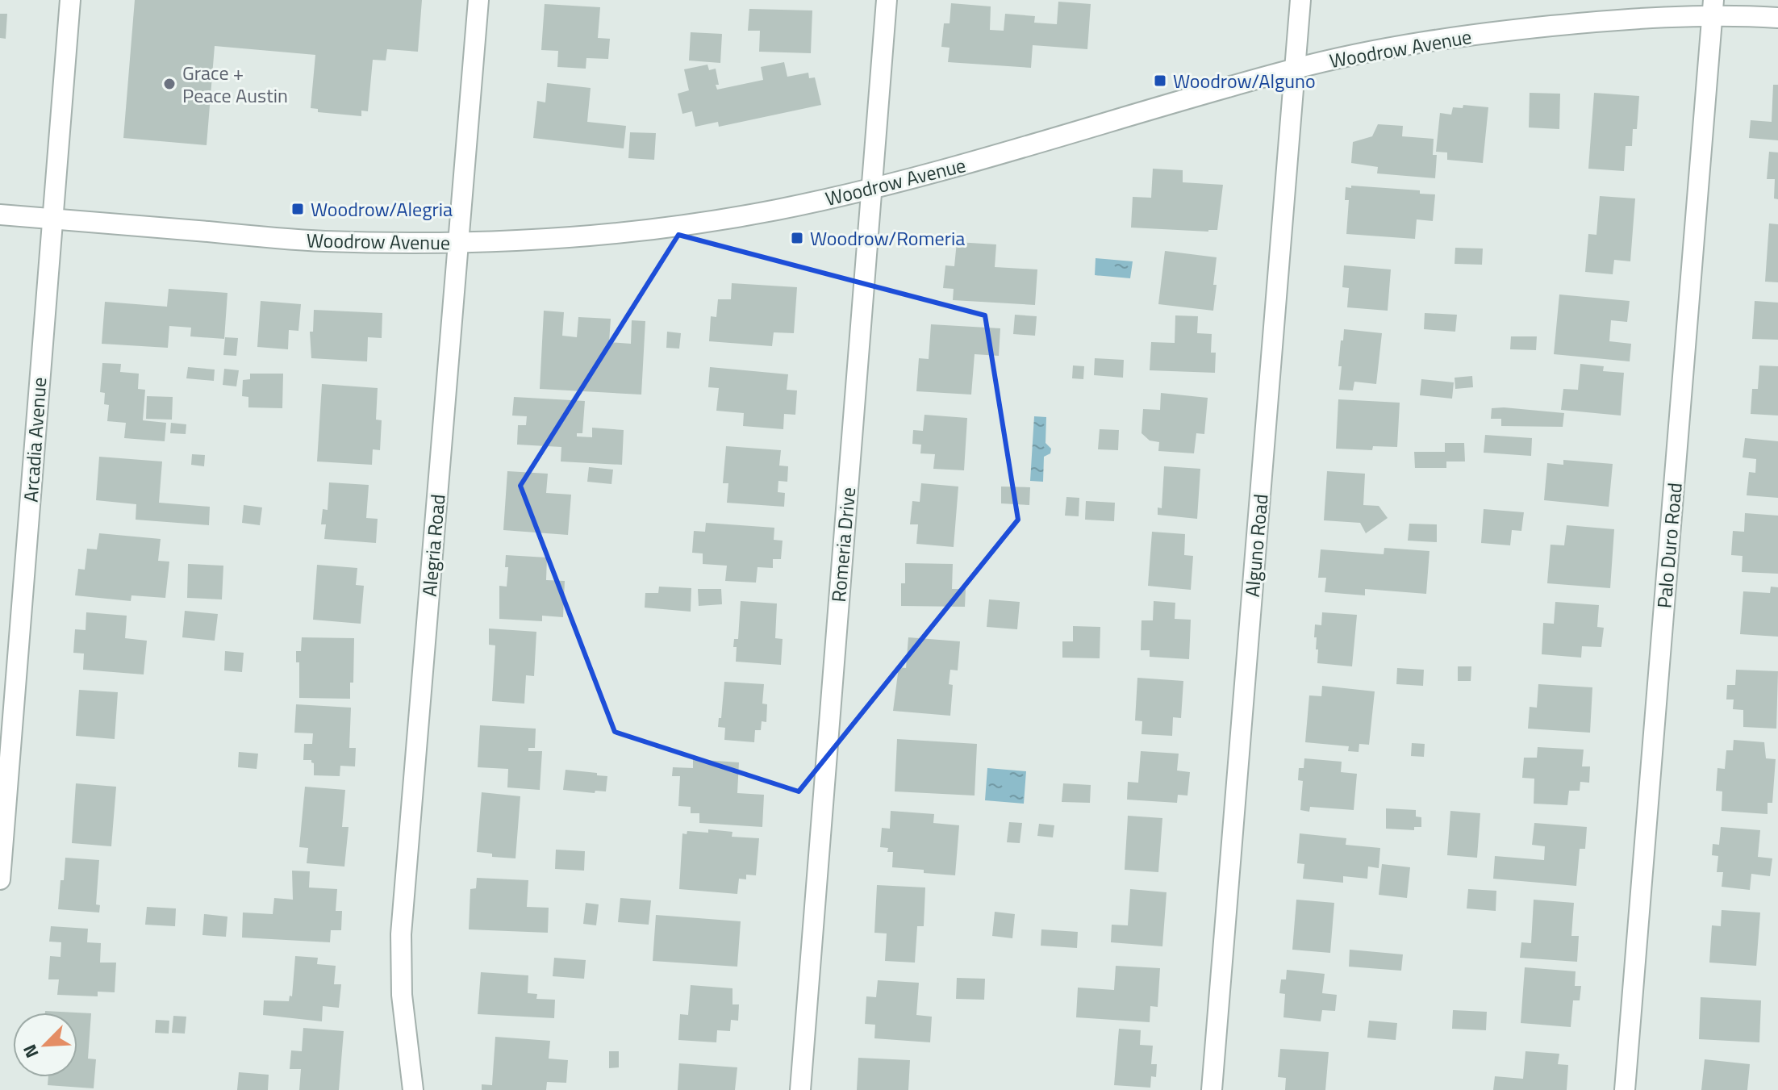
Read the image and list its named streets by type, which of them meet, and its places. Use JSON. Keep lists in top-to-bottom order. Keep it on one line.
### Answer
{"streets":{"street":["Woodrow Avenue","Arcadia Avenue","Romeria Drive","Alegria Road","Alguno Road","Palo Duro Road"]},"crossings":[["Woodrow Avenue","Arcadia Avenue"],["Woodrow Avenue","Romeria Drive"],["Woodrow Avenue","Alegria Road"],["Woodrow Avenue","Alguno Road"],["Woodrow Avenue","Palo Duro Road"]],"places":{"transit":["Woodrow/Alguno","Woodrow/Alegria","Woodrow/Romeria"],"other":["Grace + Peace Austin"]},"north":"bottom left"}
